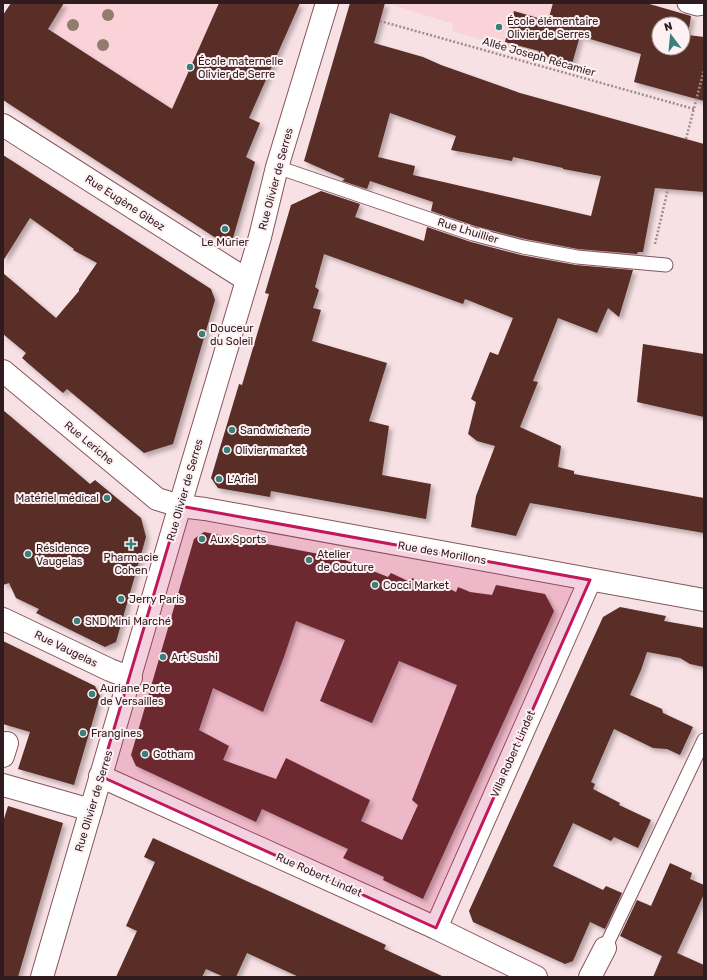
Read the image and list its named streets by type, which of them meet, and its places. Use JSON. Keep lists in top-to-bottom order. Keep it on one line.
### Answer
{"streets":{"street":["Rue Olivier de Serres","Rue Eugène Gibez","Rue Leriche","Rue des Morillons","Rue Vaugelas","Villa Robert Lindet","Rue Robert Lindet"],"lane":["Rue Lhuillier"],"path":["Allée Joseph Récamier"]},"crossings":[["Rue Olivier de Serres","Rue Eugène Gibez"],["Rue Olivier de Serres","Rue Lhuillier"],["Rue Olivier de Serres","Rue Leriche"],["Rue Olivier de Serres","Rue des Morillons"],["Rue Olivier de Serres","Rue Vaugelas"],["Rue Olivier de Serres","Rue Robert Lindet"],["Rue Leriche","Rue des Morillons"],["Rue des Morillons","Villa Robert Lindet"],["Villa Robert Lindet","Rue Robert Lindet"]],"places":{"other":["École élémentaire Olivier de Serres","École maternelle Olivier de Serre","Le Mûrier","Douceur du Soleil","Sandwicherie","Olivier market","L'Ariel","Matériel médical","Aux Sports","Résidence Vaugelas","Atelier de Couture","Cocci Market","Jerry Paris","SND Mini Marché","Art Sushi","Auriane Porte de Versailles","Frangines","Gotham"],"health":["Pharmacie Cohen"]},"north":"top"}
